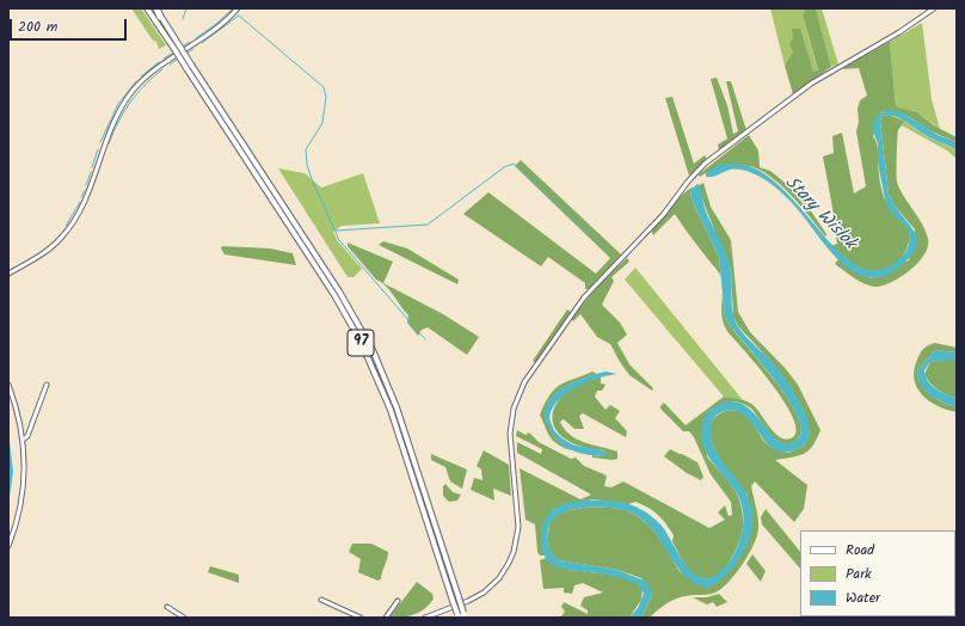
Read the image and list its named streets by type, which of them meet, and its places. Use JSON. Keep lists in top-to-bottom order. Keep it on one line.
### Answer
{"streets":{"main road":["97"]},"water":["Stary Wislok"],"legend":["Road","Park","Water"],"scale_bar":"200 m"}
